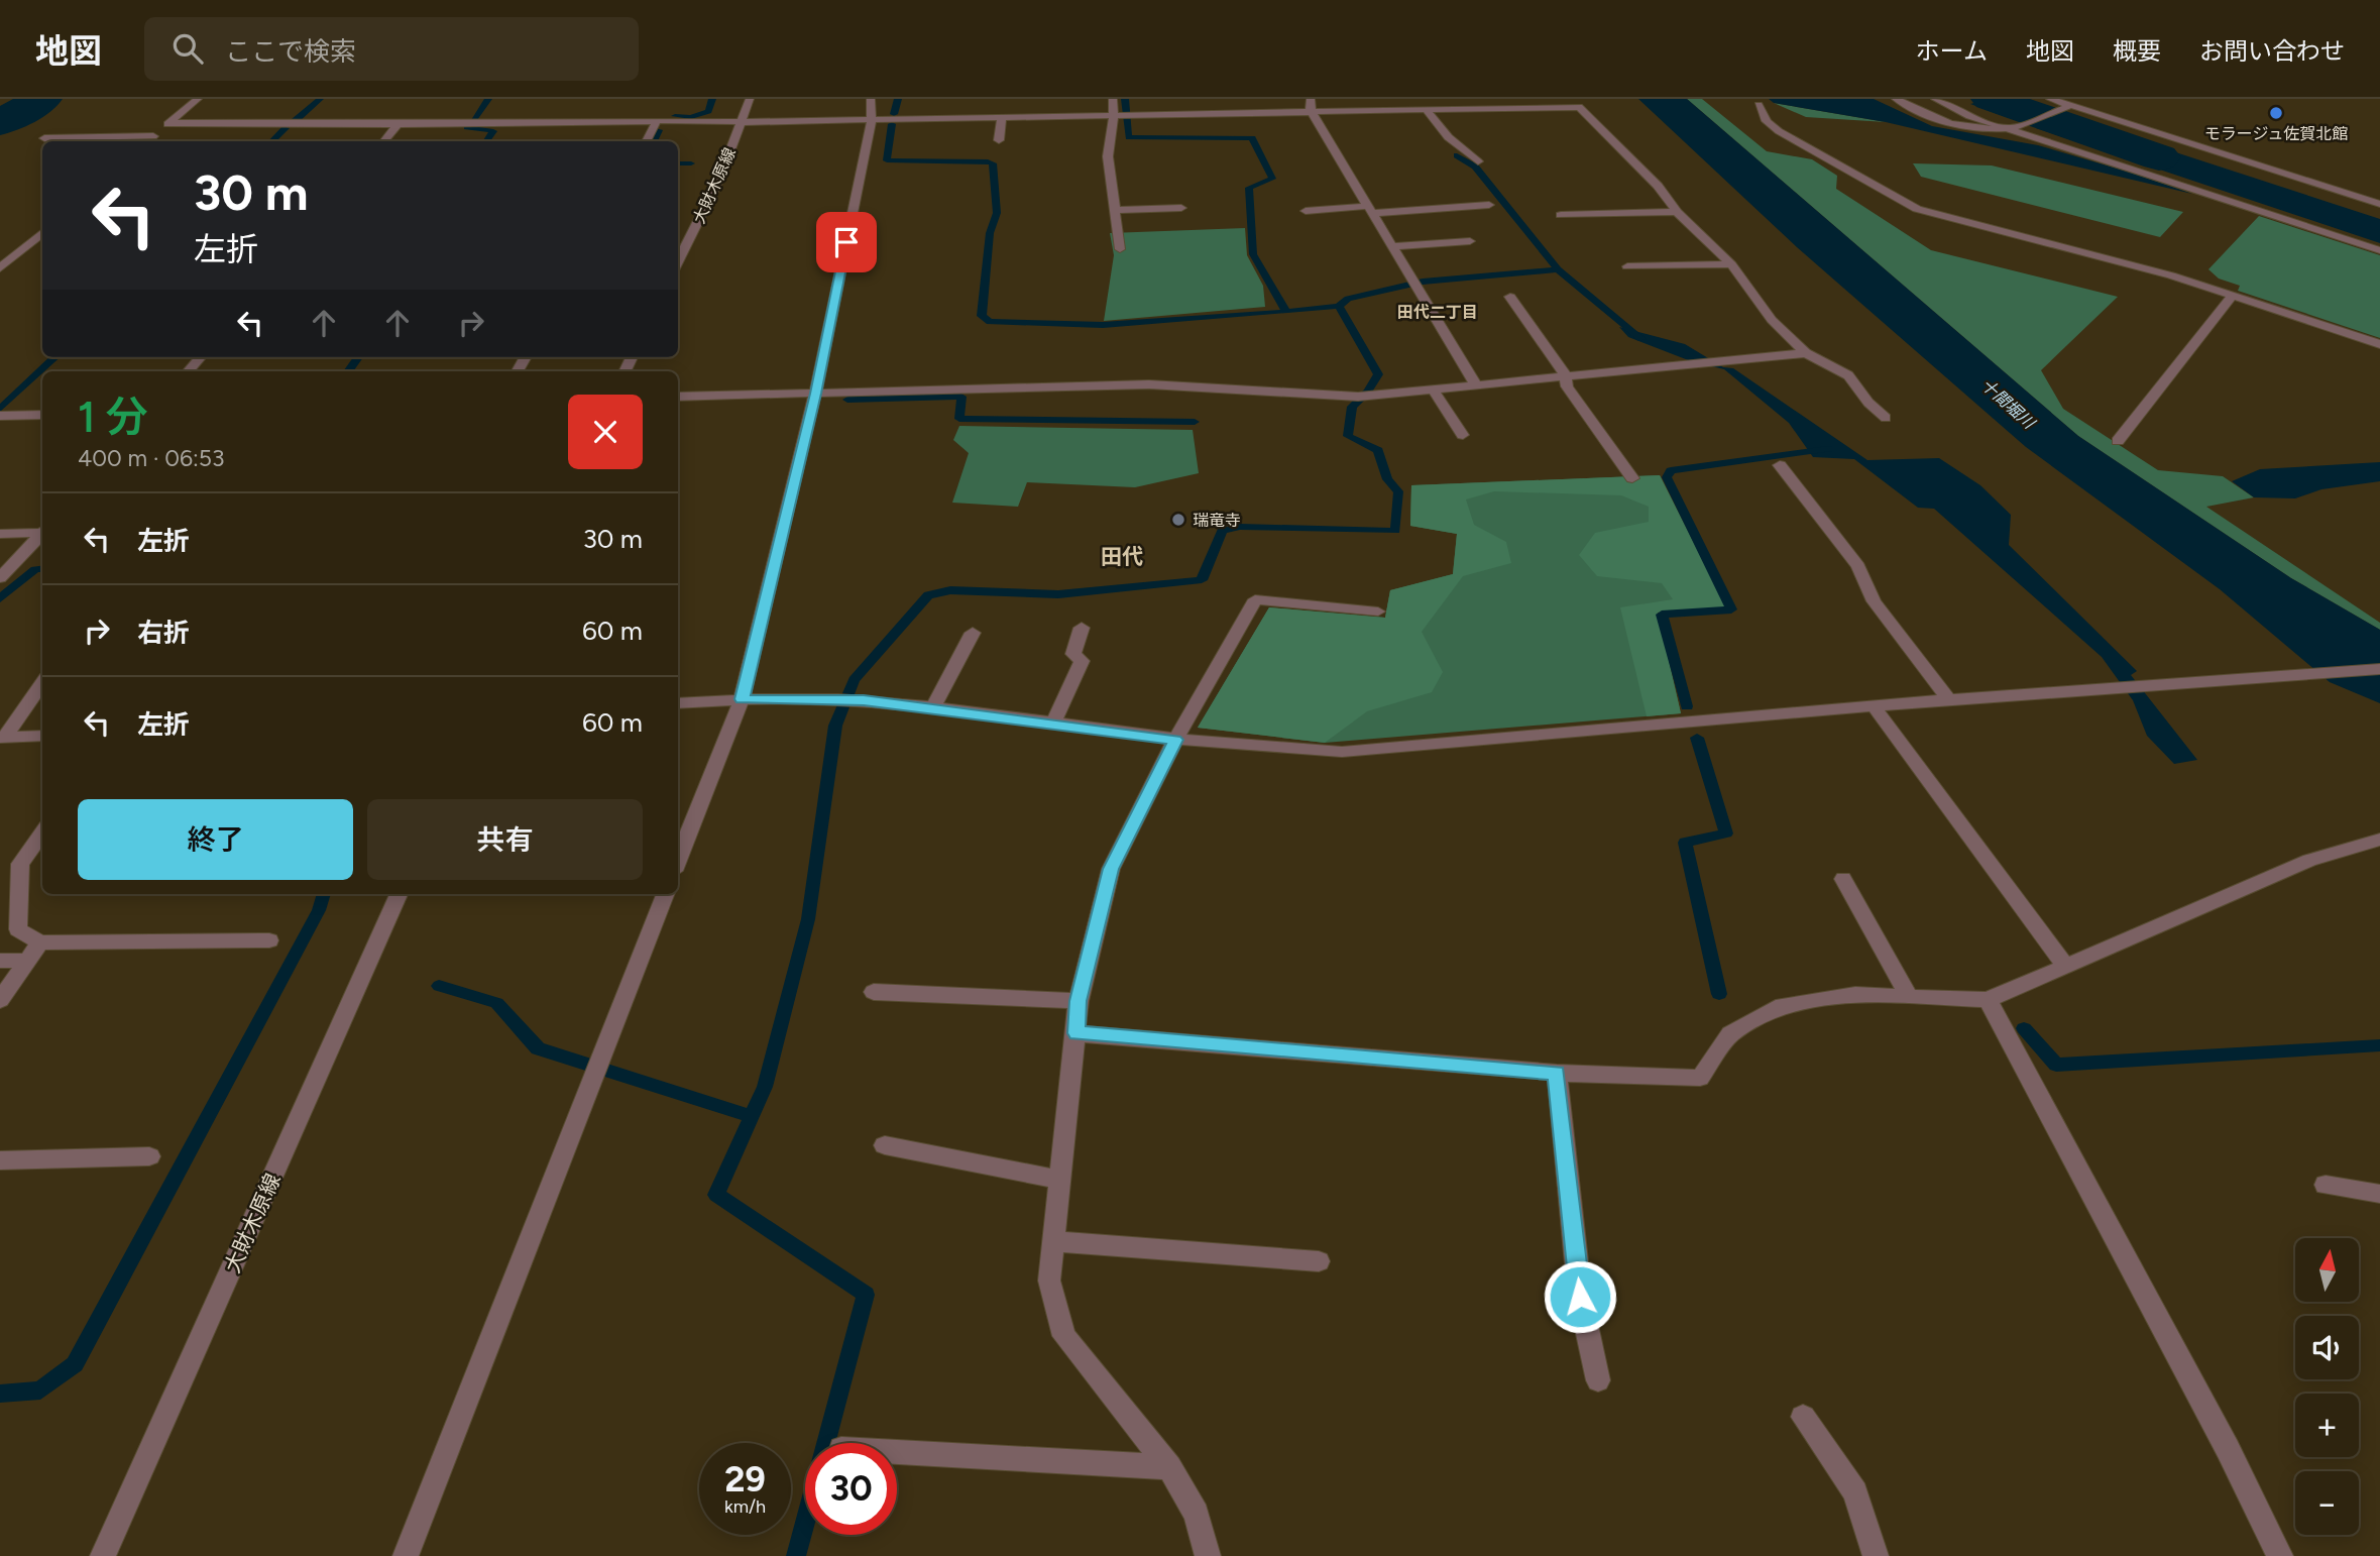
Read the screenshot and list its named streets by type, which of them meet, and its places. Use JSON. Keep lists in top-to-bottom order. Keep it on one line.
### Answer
{"streets":{"street":["大財木原線"]},"districts":["田代二丁目","田代"],"water":["十間堀川"],"places":["モラージュ佐賀北館","瑞竜寺"],"north":"top","page":{"header":"地図","search":"ここで検索","nav":["ホーム","地図","概要","お問い合わせ"],"turn":["30 m","左折"],"heading":["1 分","400 m · 06:53"],"list":[{"name":"左折","value":"30 m"},{"name":"右折","value":"60 m"},{"name":"左折","value":"60 m"}],"buttons":["終了","共有"],"map_buttons":["+","−"],"speed":"29 km/h","limit":"30"}}
